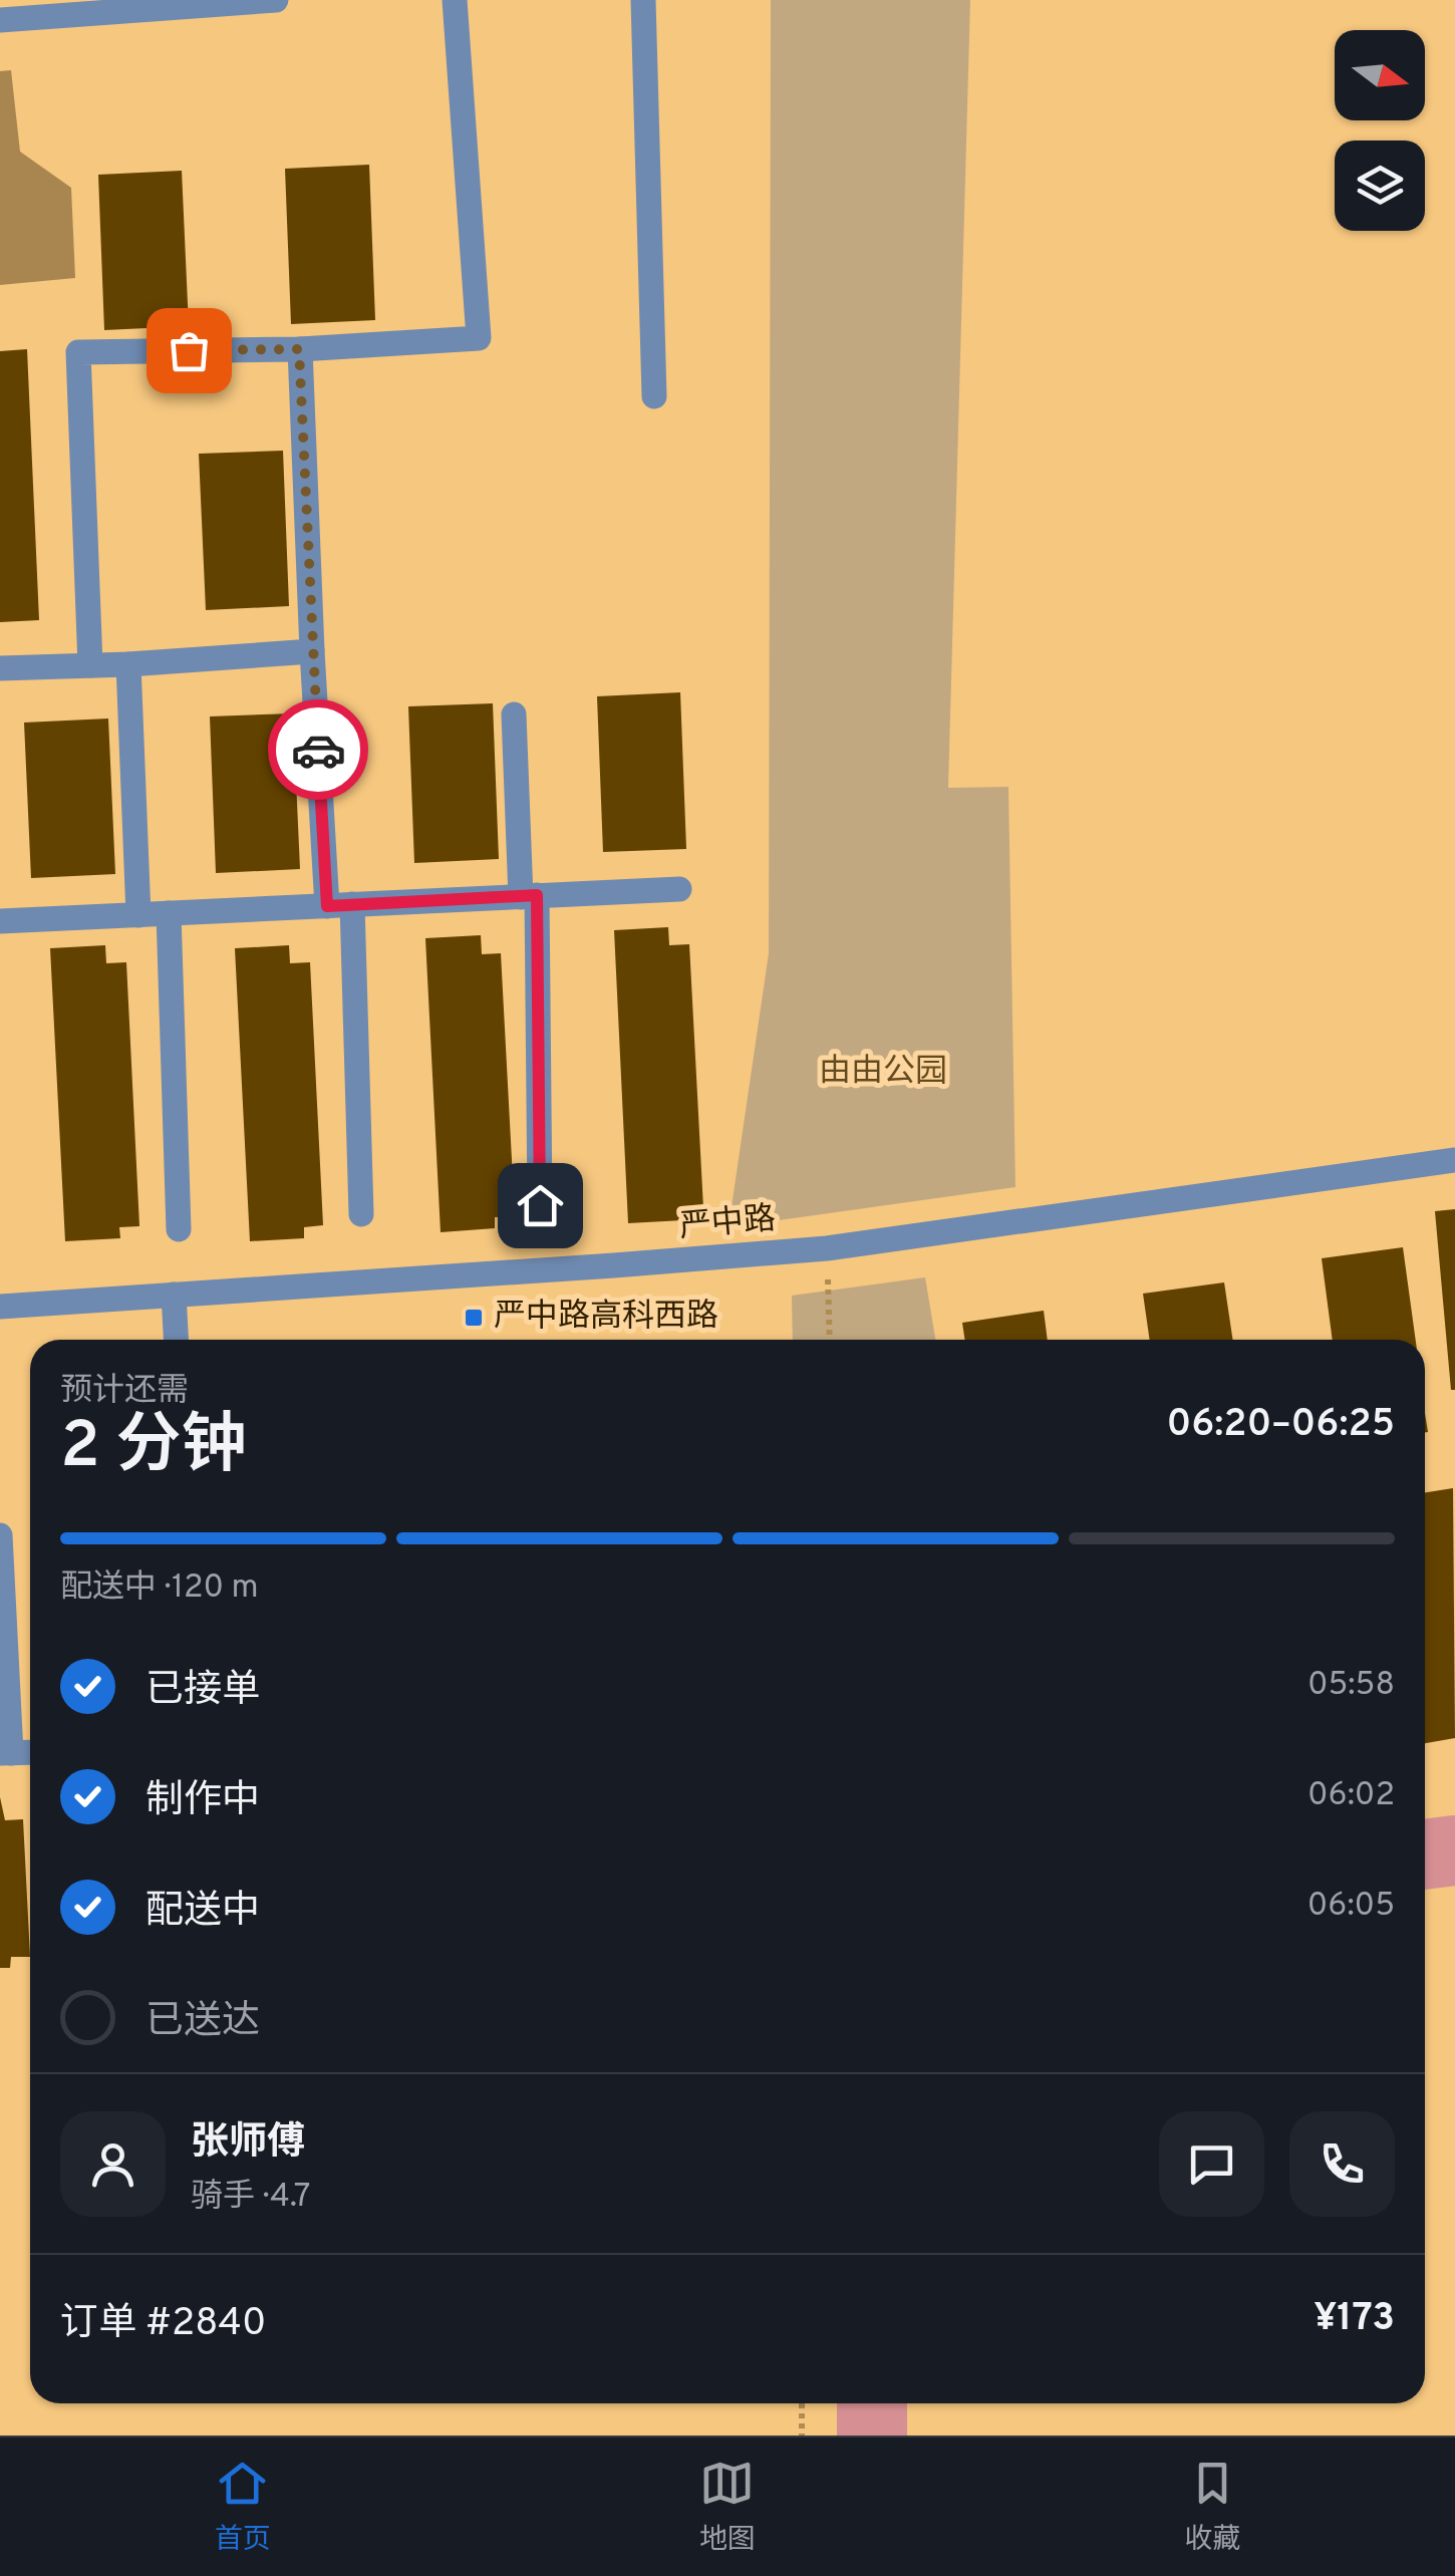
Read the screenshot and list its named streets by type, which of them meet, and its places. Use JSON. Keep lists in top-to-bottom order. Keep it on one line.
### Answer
{"streets":{"street":["严中路"]},"parks":["由由公园"],"places":{"transit":["严中路高科西路"]},"north":"right","page":{"heading":["2 分钟","预计还需","06:20–06:25"],"panel":["张师傅","骑手 · 4.7","订单 #2840","¥173"],"bar":"配送中 · 120 m","list":[["已接单","05:58"],["制作中","06:02"],["配送中","06:05"],"已送达"],"tabs":["首页","地图","收藏"]}}
